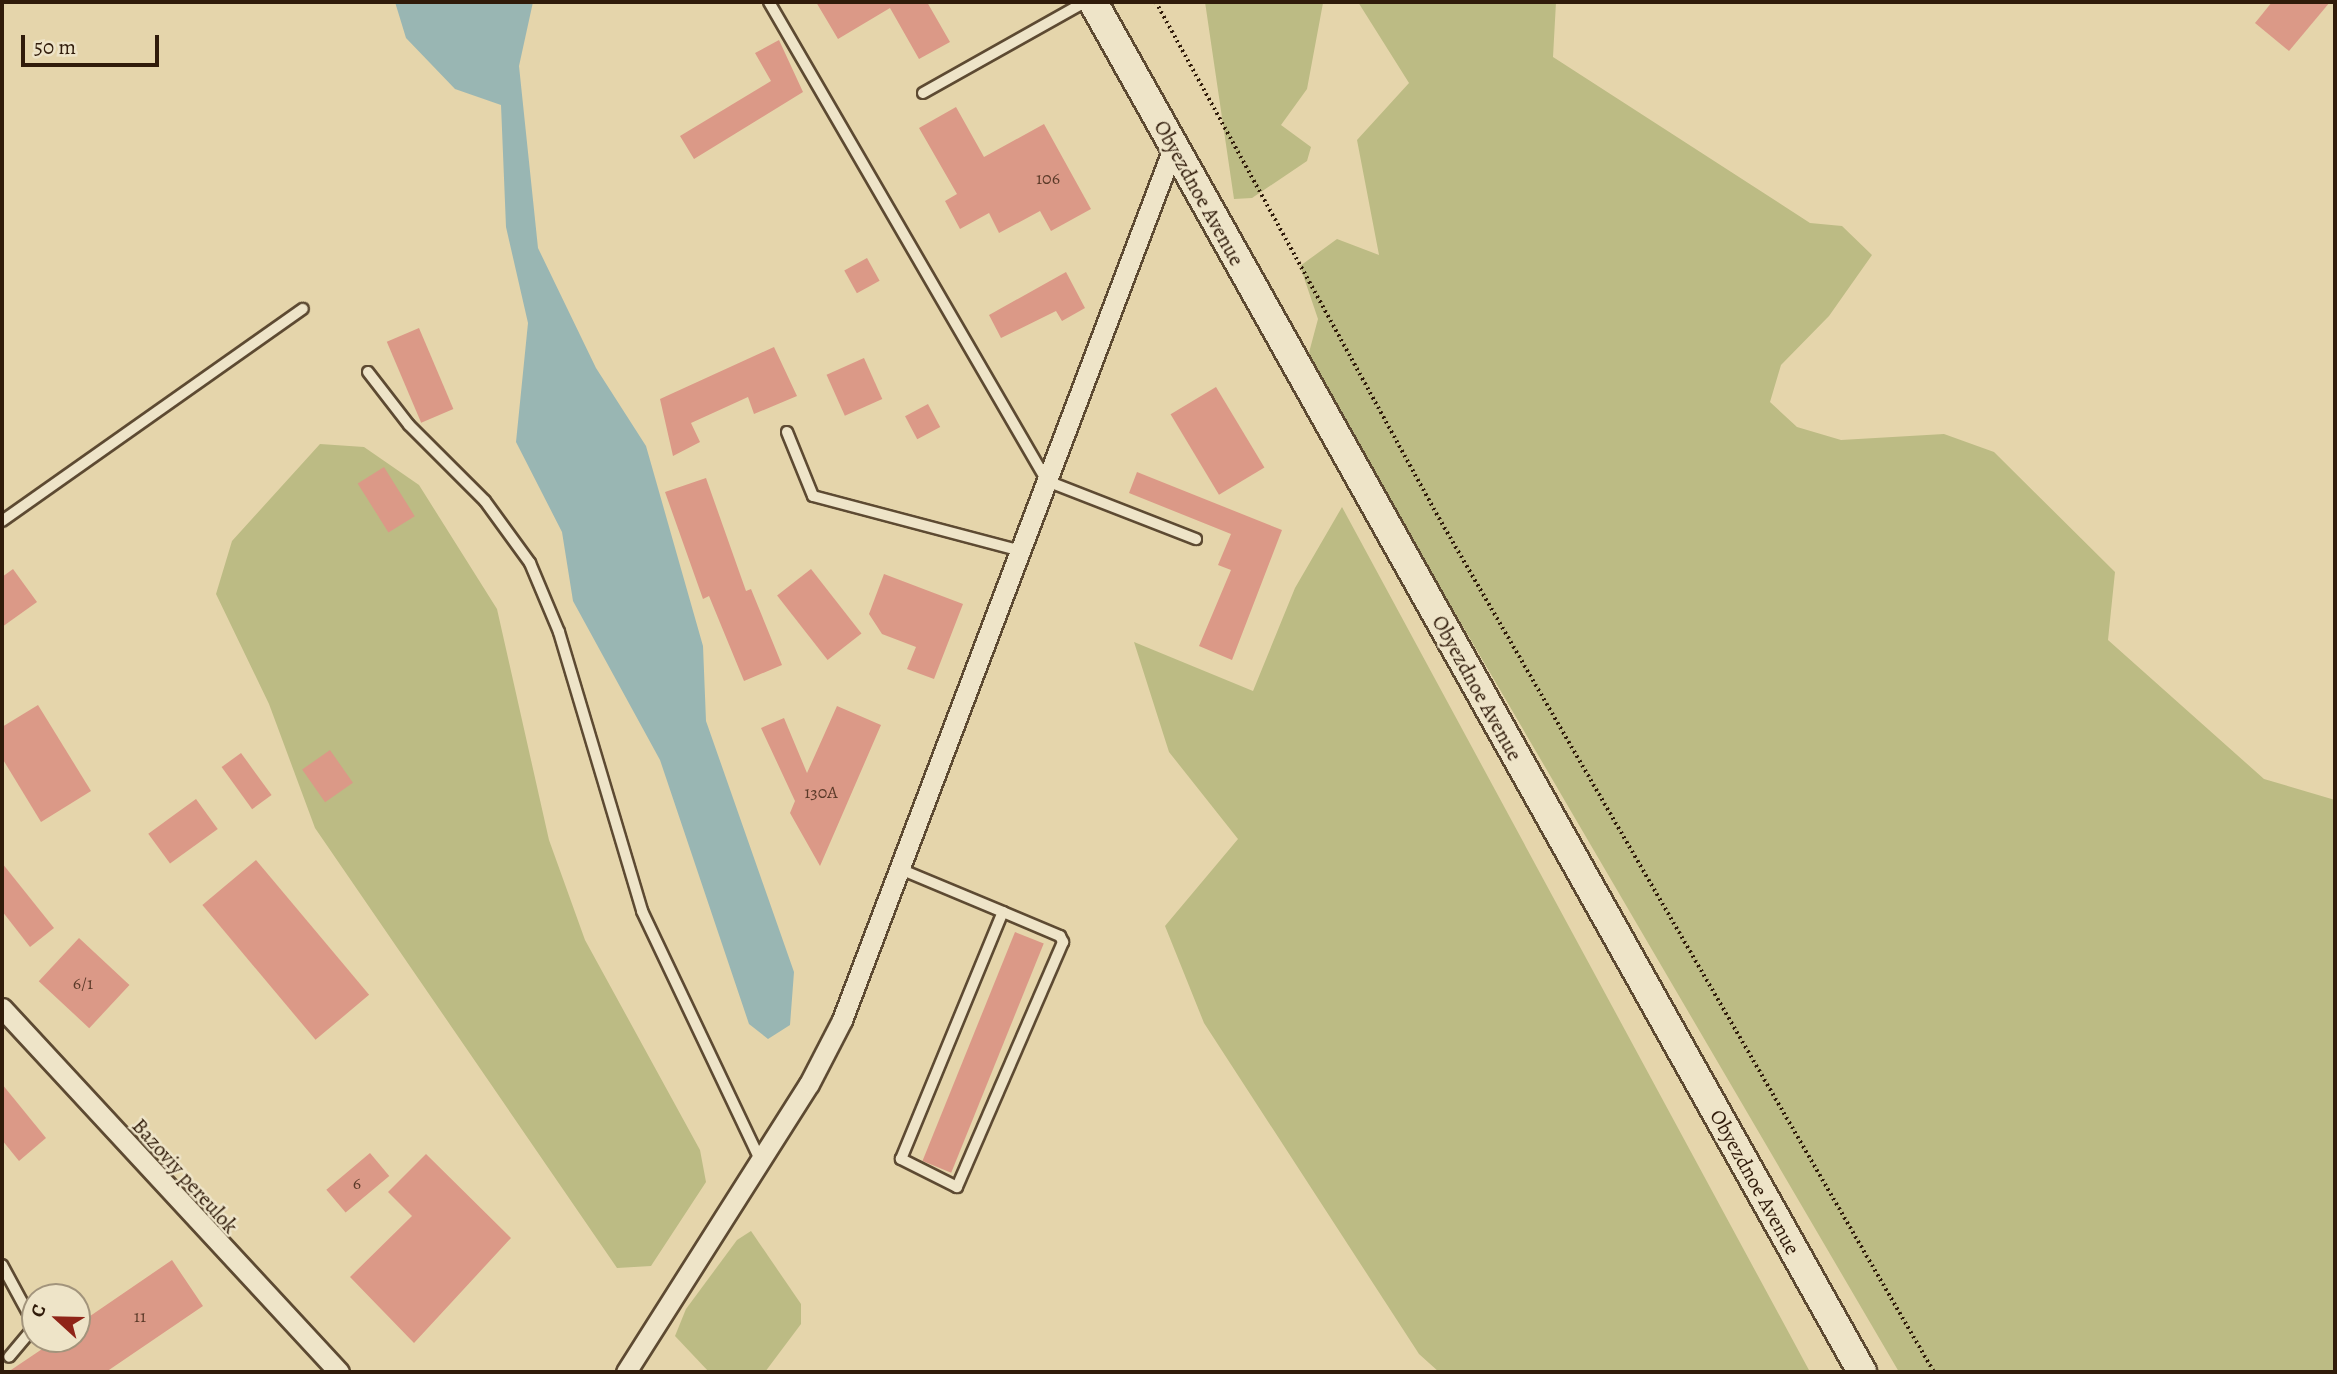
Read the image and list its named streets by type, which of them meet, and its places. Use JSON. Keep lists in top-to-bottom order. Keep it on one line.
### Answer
{"streets":{"main road":["Obyezdnoe Avenue"],"street":["Bazoviy pereulok"]},"house_numbers":["106","130А","6/1","6","11"],"scale_bar":"50 m","north":"left"}
